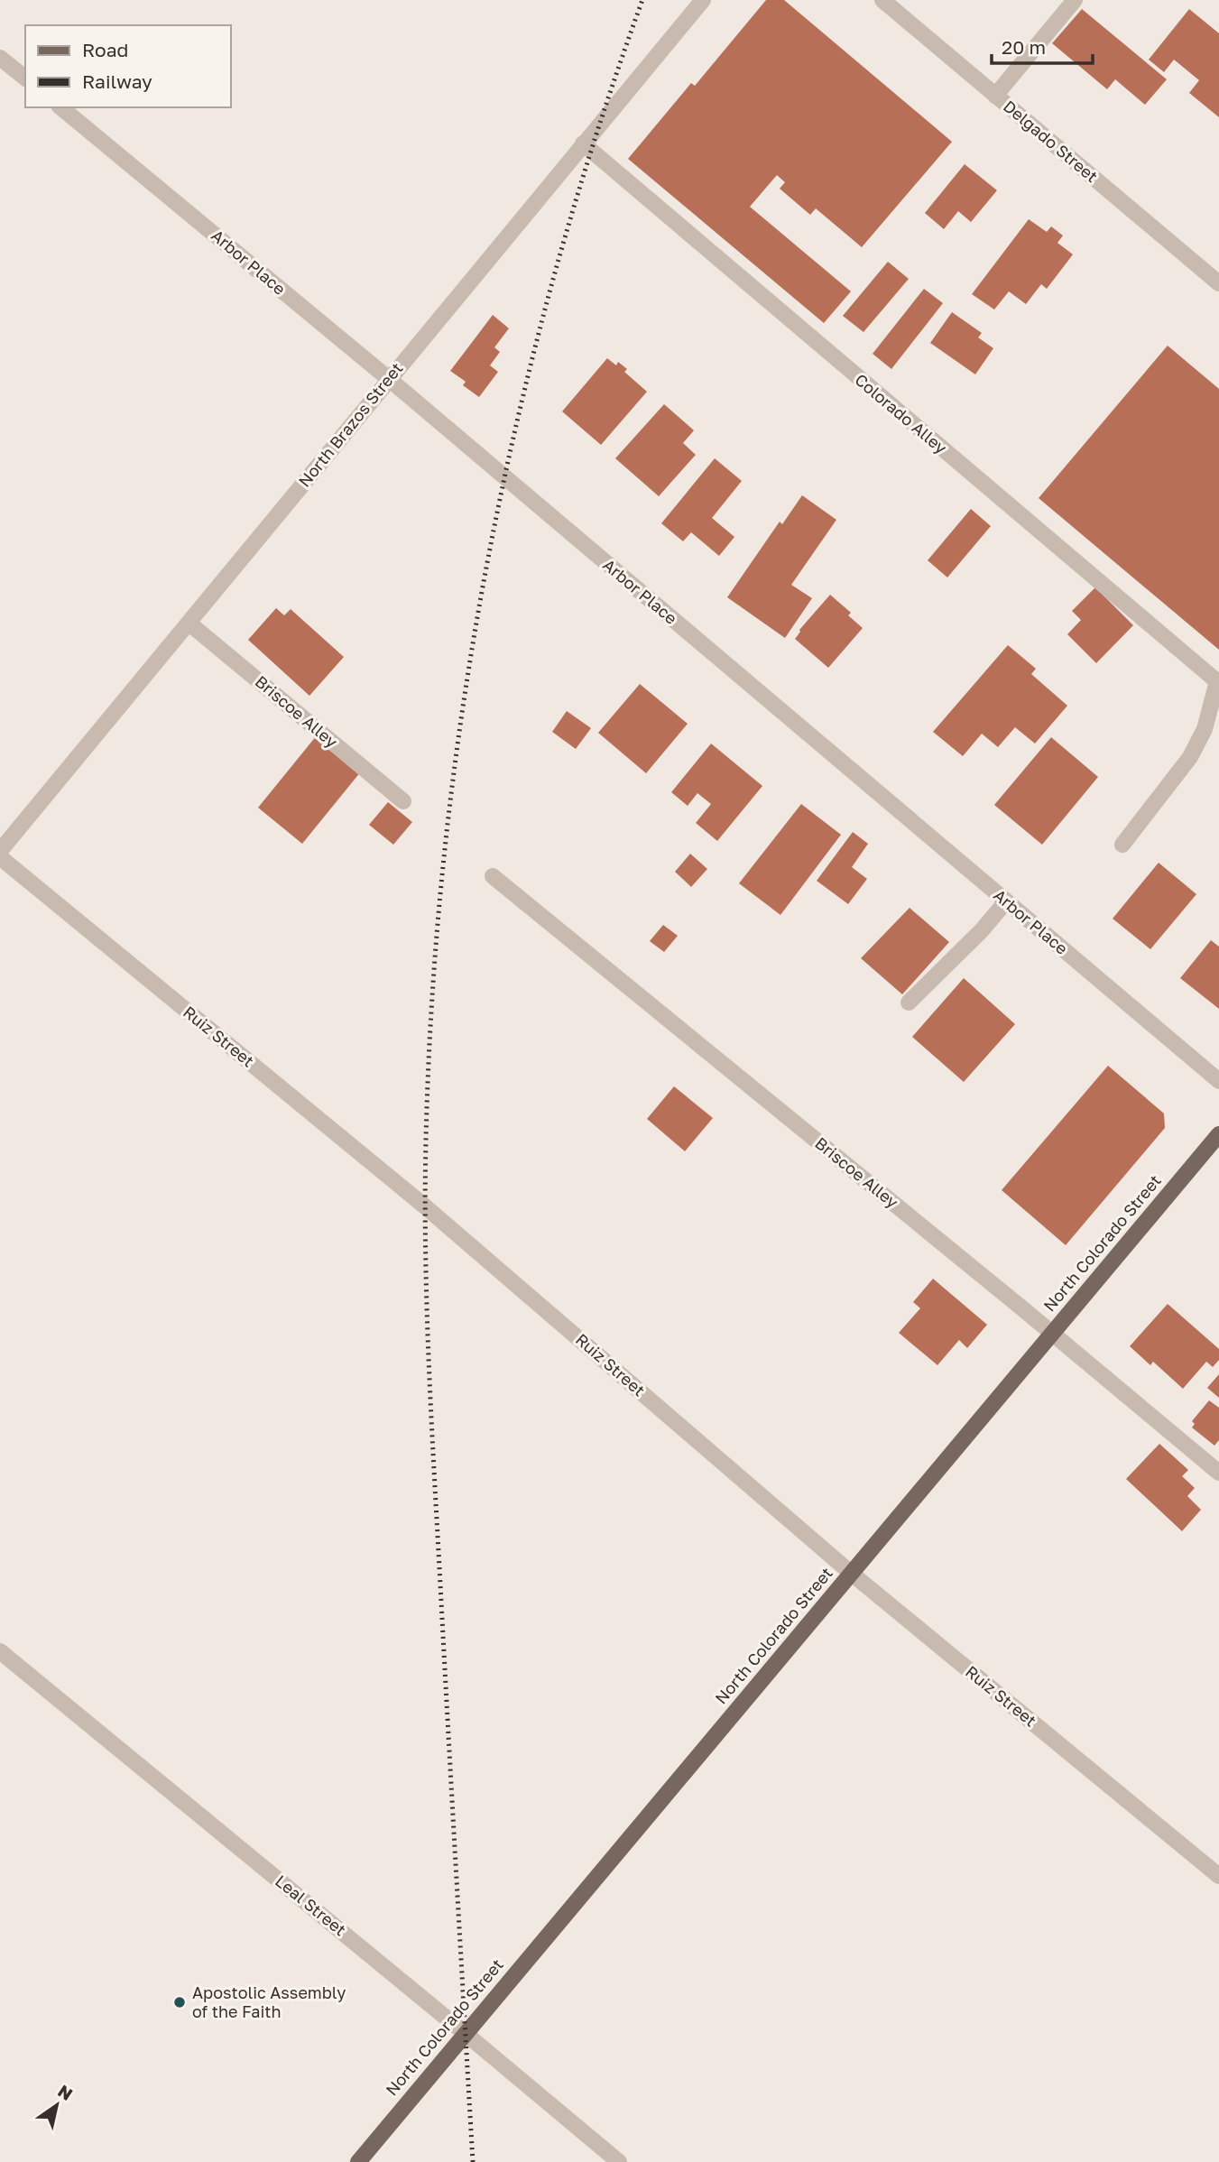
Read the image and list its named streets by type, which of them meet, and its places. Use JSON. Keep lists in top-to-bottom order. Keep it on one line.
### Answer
{"streets":{"main road":["North Colorado Street"],"street":["Delgado Street","Arbor Place","Colorado Alley","North Brazos Street","Briscoe Alley","Ruiz Street","Leal Street"]},"crossings":[["Arbor Place","North Brazos Street"],["Colorado Alley","North Brazos Street"],["North Brazos Street","Briscoe Alley"],["Briscoe Alley","North Colorado Street"],["Ruiz Street","North Colorado Street"],["North Colorado Street","Leal Street"]],"places":["Apostolic Assembly of the Faith"],"legend":["Road","Railway"],"scale_bar":"20 m","north":"top right"}
